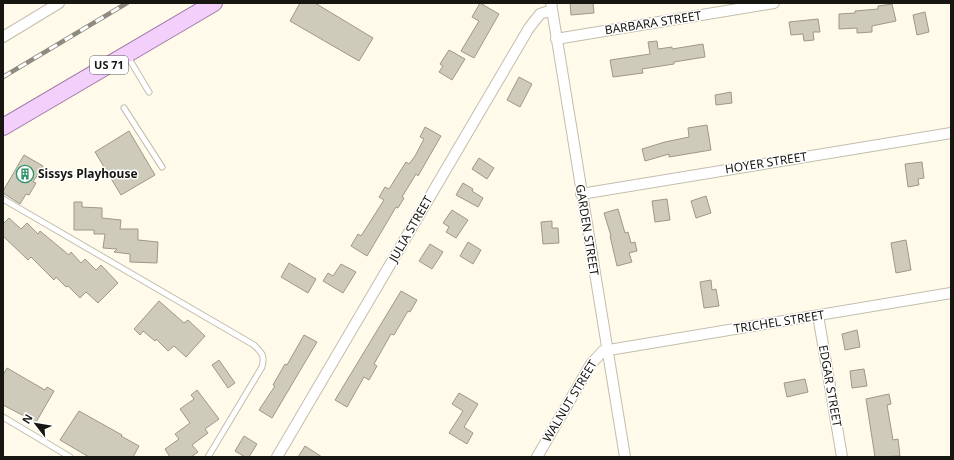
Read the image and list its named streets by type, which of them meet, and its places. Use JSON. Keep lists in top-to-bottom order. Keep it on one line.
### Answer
{"streets":{"main road":["US 71"],"street":["BARBARA STREET","HOYER STREET","JULIA STREET","GARDEN STREET","TRICHEL STREET","EDGAR STREET","WALNUT STREET"]},"crossings":[["BARBARA STREET","GARDEN STREET"],["HOYER STREET","GARDEN STREET"],["JULIA STREET","GARDEN STREET"],["GARDEN STREET","TRICHEL STREET"],["GARDEN STREET","WALNUT STREET"],["TRICHEL STREET","EDGAR STREET"],["TRICHEL STREET","WALNUT STREET"]],"places":{"building":["Sissys Playhouse"]},"north":"top left"}
